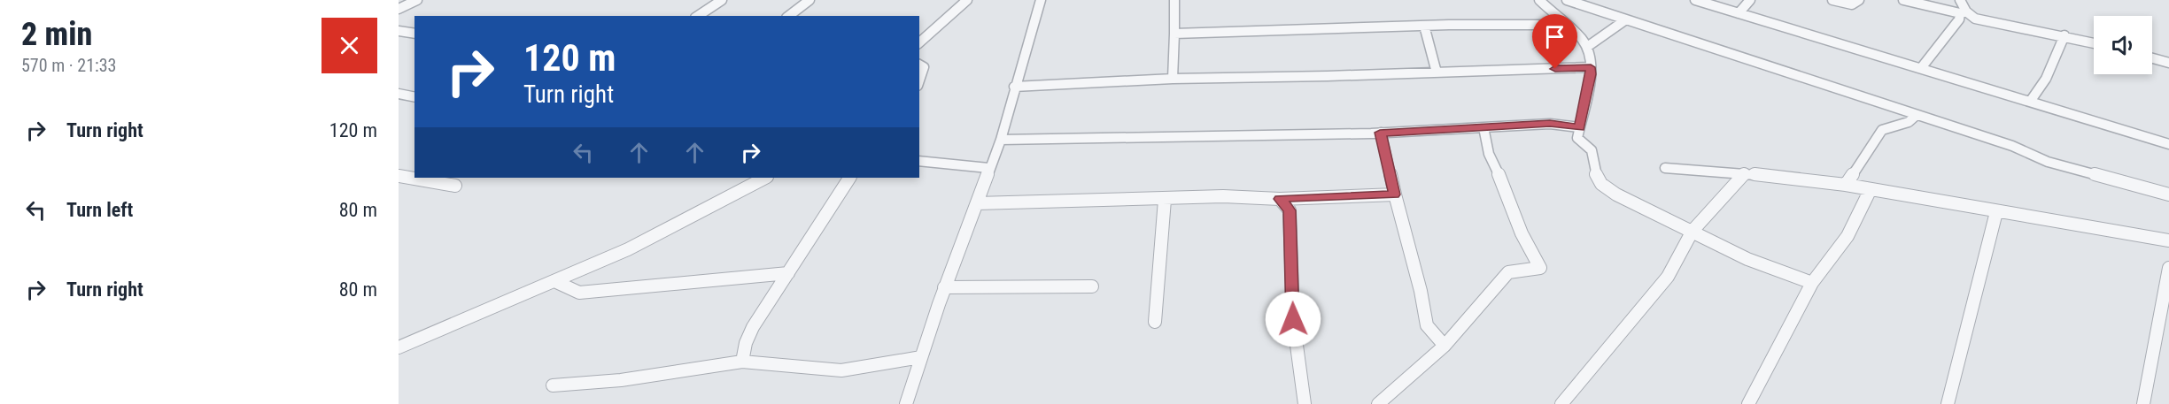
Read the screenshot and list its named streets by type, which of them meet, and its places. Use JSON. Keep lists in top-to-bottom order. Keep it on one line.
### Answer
{"page":{"heading":["2 min","570 m · 21:33"],"turn":["120 m","Turn right"],"list":[{"name":"Turn right","value":"120 m"},{"name":"Turn left","value":"80 m"},{"name":"Turn right","value":"80 m"}]}}
